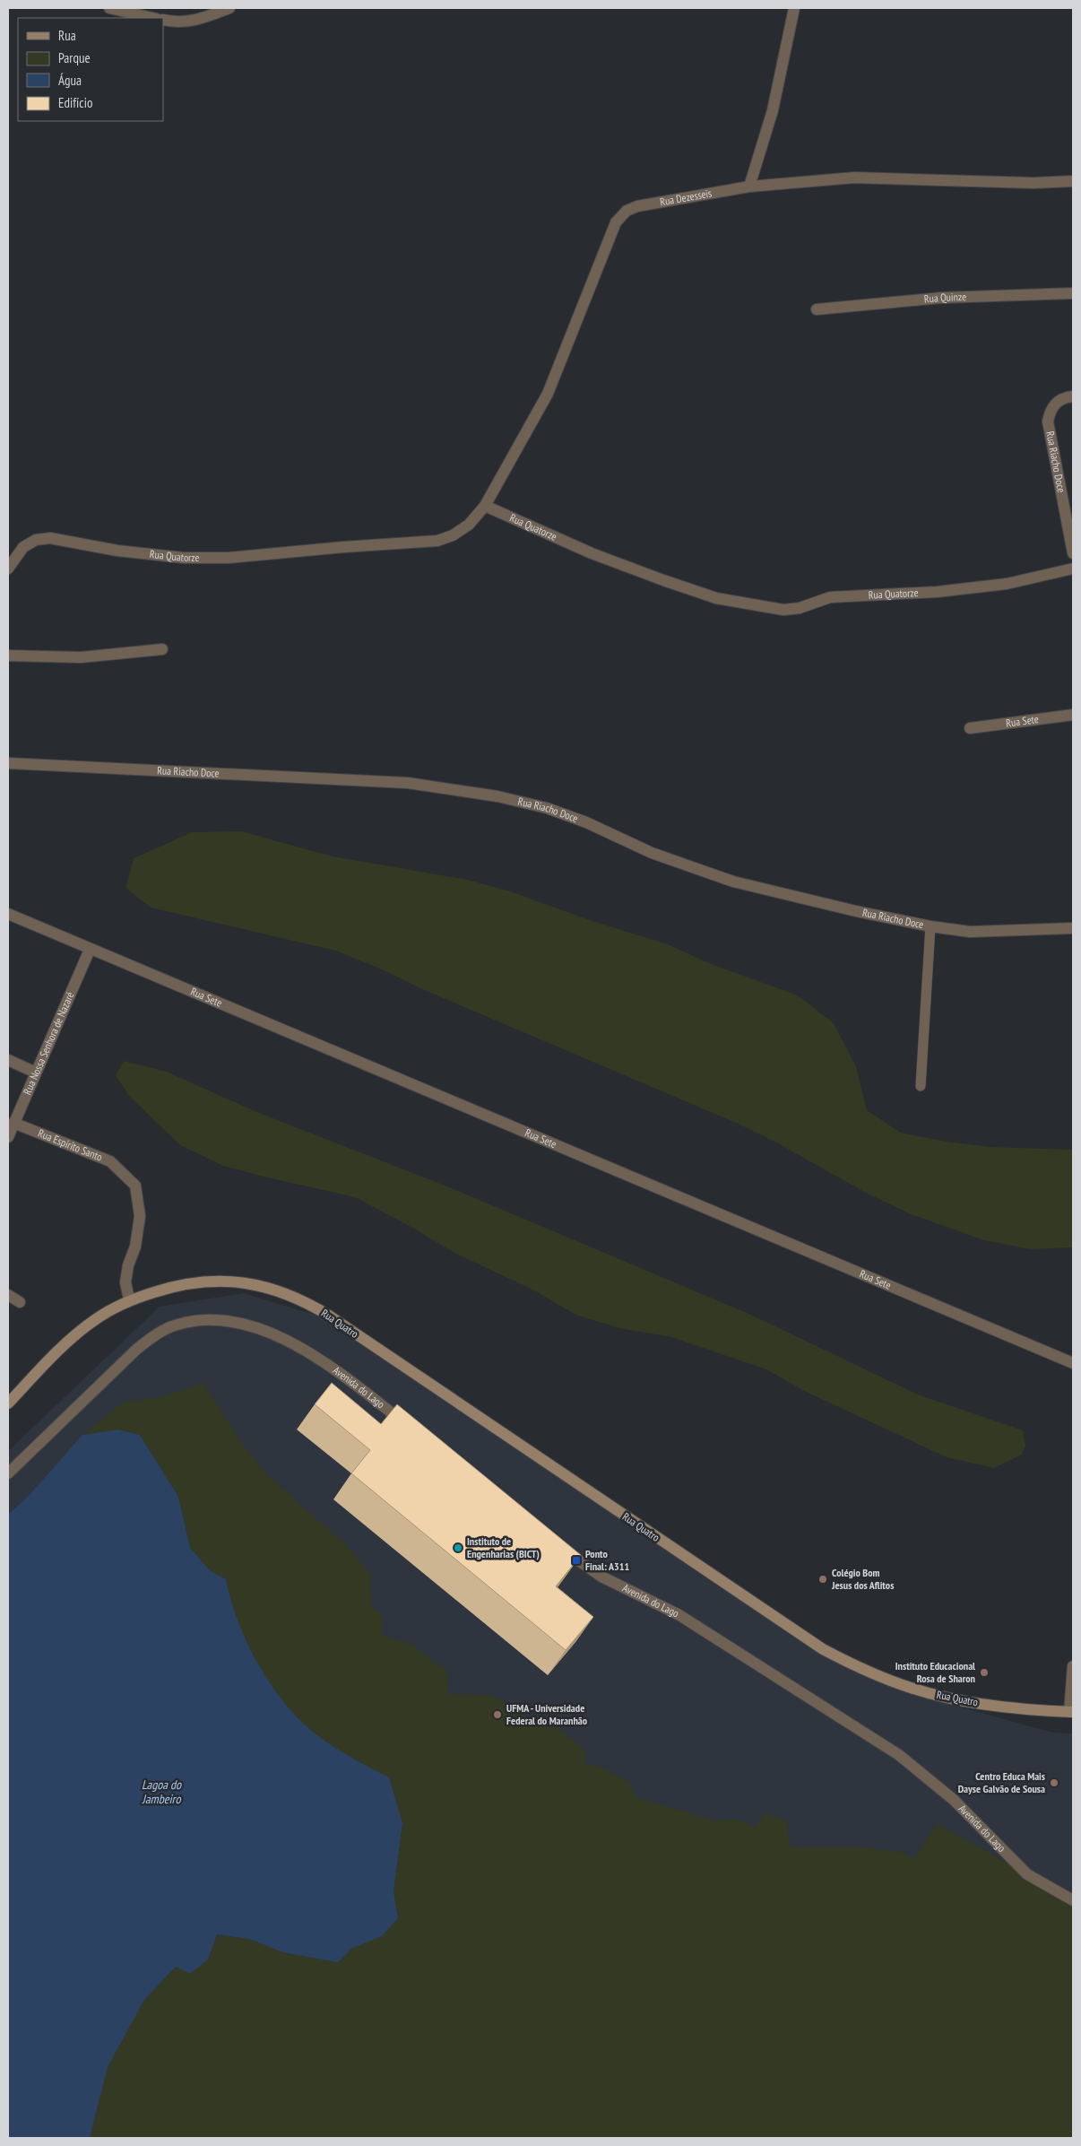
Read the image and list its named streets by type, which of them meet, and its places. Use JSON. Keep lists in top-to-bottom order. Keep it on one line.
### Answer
{"streets":{"main road":["Rua Quatro"],"street":["Rua Dezesseis","Rua Quinze","Rua Riacho Doce","Rua Quatorze","Rua Sete","Rua Nossa Senhora de Nazaré","Rua Espírito Santo","Avenida do Lago"]},"crossings":[["Rua Dezesseis","Rua Quatorze"],["Rua Sete","Rua Nossa Senhora de Nazaré"],["Rua Nossa Senhora de Nazaré","Rua Espírito Santo"],["Rua Espírito Santo","Rua Quatro"]],"water":["Lagoa do Jambeiro"],"places":{"other":["Instituto de Engenharias (BICT)","Colégio Bom Jesus dos Aflitos","Instituto Educacional Rosa de Sharon","UFMA - Universidade Federal do Maranhão","Centro Educa Mais Dayse Galvão de Sousa"],"transit":["Ponto Final: A311"]},"legend":["Rua","Parque","Água","Edifício"]}
